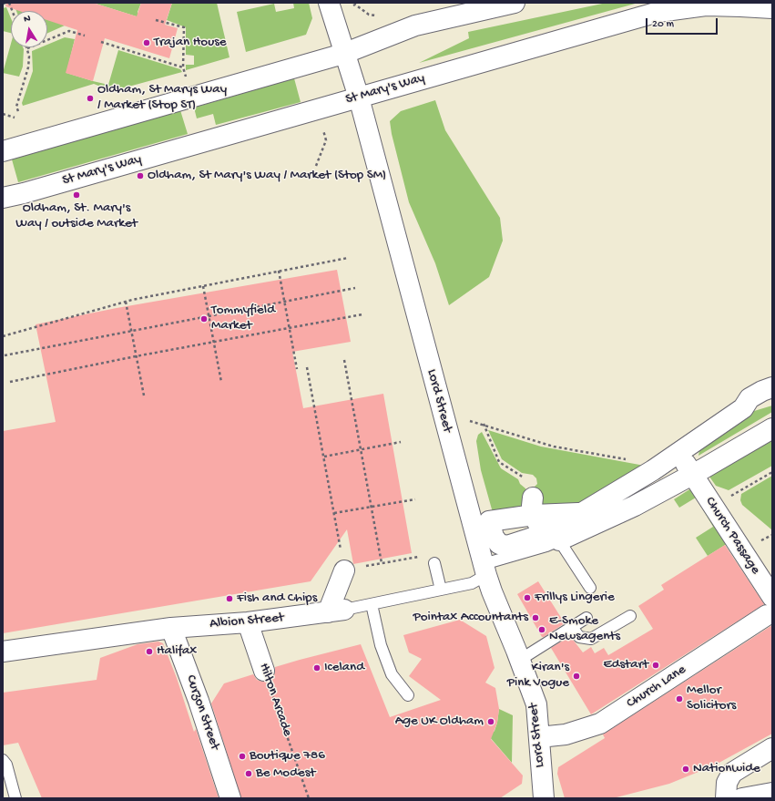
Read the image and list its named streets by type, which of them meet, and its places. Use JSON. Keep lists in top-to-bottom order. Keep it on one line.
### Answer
{"streets":{"street":["St Mary's Way","Lord Street","Church Passage","Albion Street","Church Lane","Hilton Arcade","Curzon Street"]},"crossings":[["St Mary's Way","Lord Street"],["Lord Street","Albion Street"],["Lord Street","Church Lane"],["Church Passage","Church Lane"],["Albion Street","Hilton Arcade"],["Albion Street","Curzon Street"]],"places":["Trajan House","Oldham, St Marys Way / Market (Stop ST)","Oldham, St Mary's Way / Market (Stop SM)","Oldham, St. Mary's Way / outside Market","Tommyfield Market","Frillys Lingerie","Fish and Chips","Pointax Accountants","E-Smoke Newsagents","Halifax","Edstart","Iceland","Kiran's Pink Vogue","Mellor Solicitors","Age UK Oldham","Boutique 786","Nationwide","Be Modest"],"scale_bar":"20 m","north":"top"}
